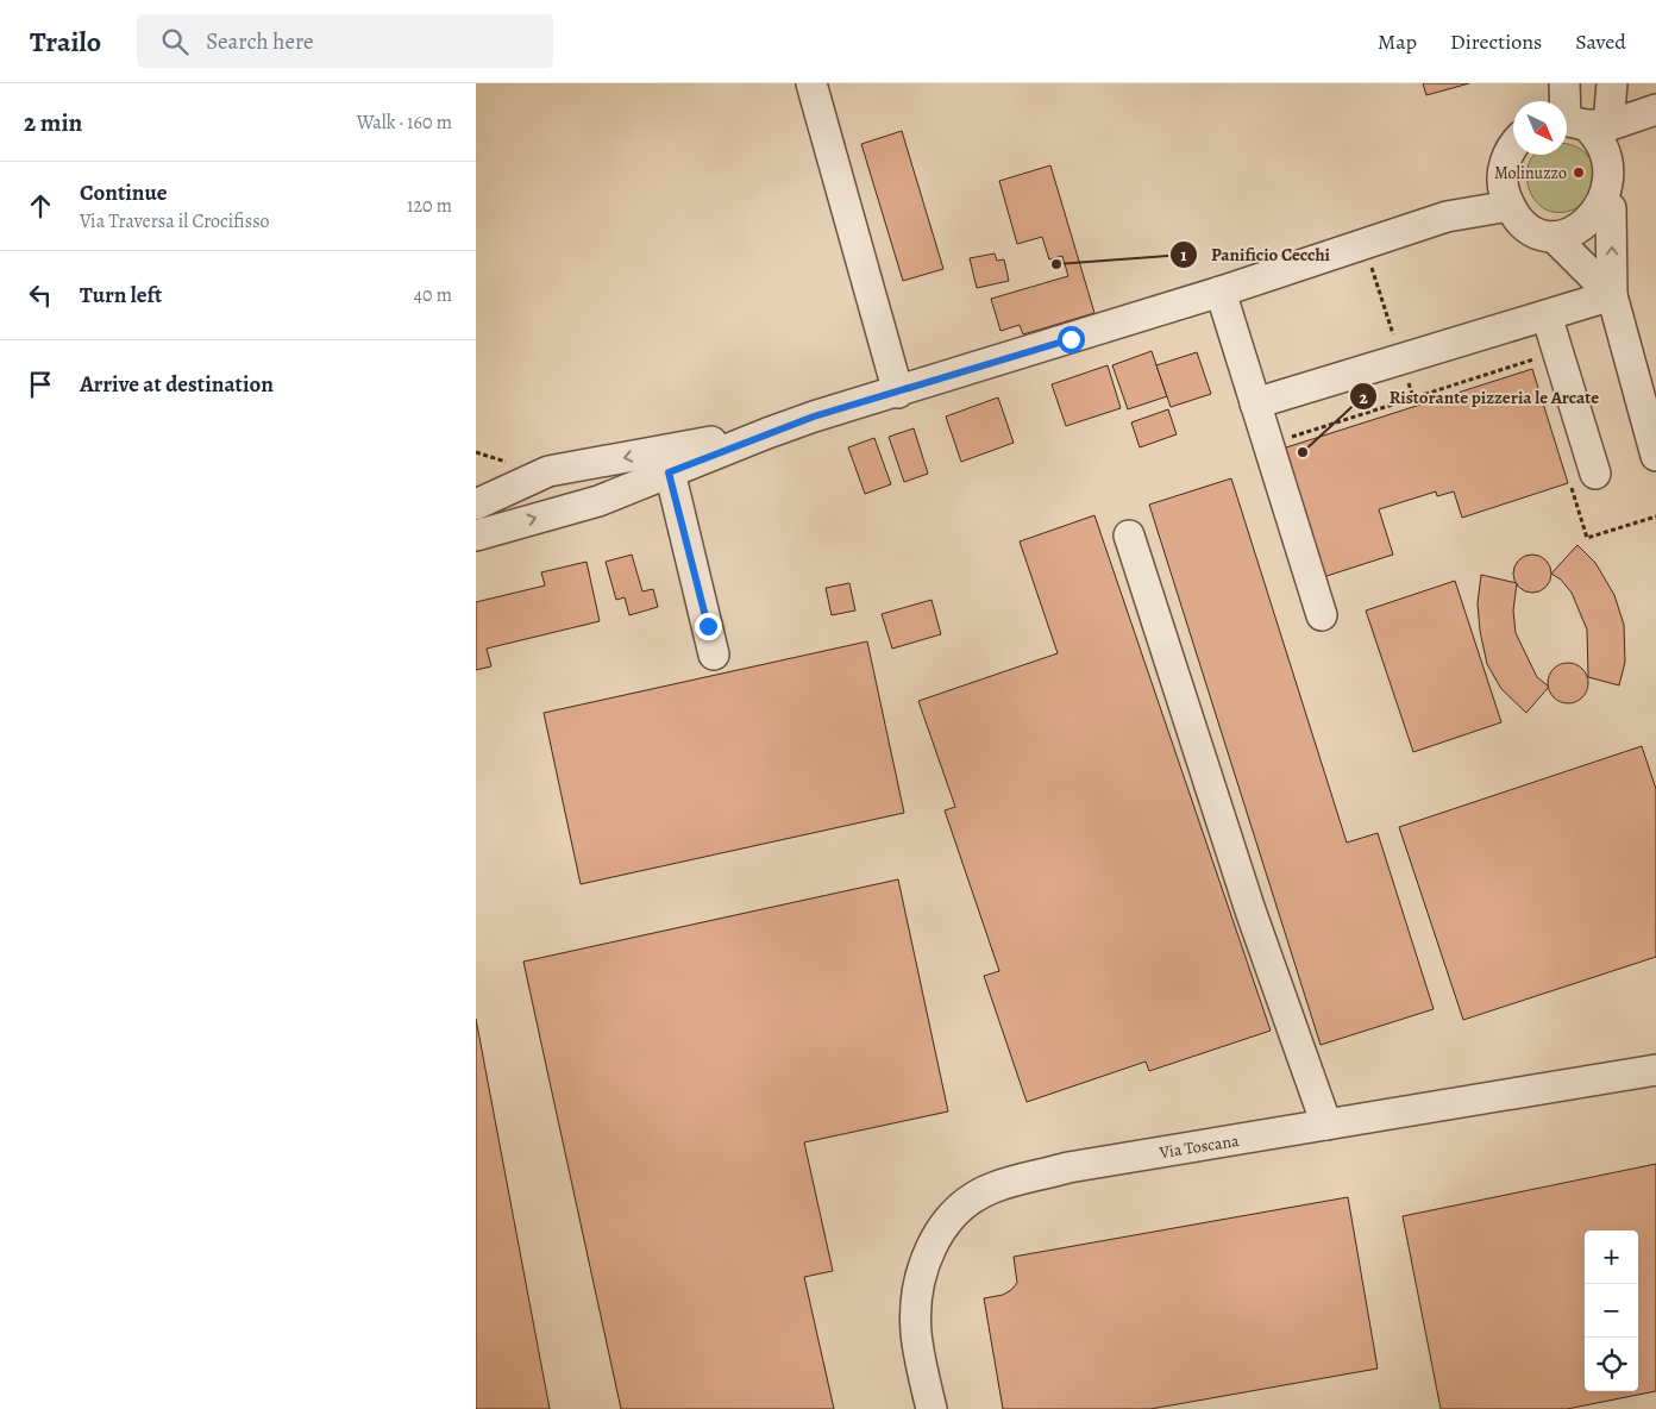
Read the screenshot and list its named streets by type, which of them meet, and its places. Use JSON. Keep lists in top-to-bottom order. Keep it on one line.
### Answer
{"streets":{"street":["Via Toscana"]},"places":["Molinuzzo","Panificio Cecchi","Ristorante pizzeria le Arcate"],"north":"bottom right","page":{"header":"Trailo","search":"Search here","nav":["Map","Directions","Saved"],"heading":["2 min","Walk · 160 m"],"list":[["Continue","Via Traversa il Crocifisso","120 m"],["Turn left","40 m"],"Arrive at destination"],"map_buttons":["+","−"]}}
